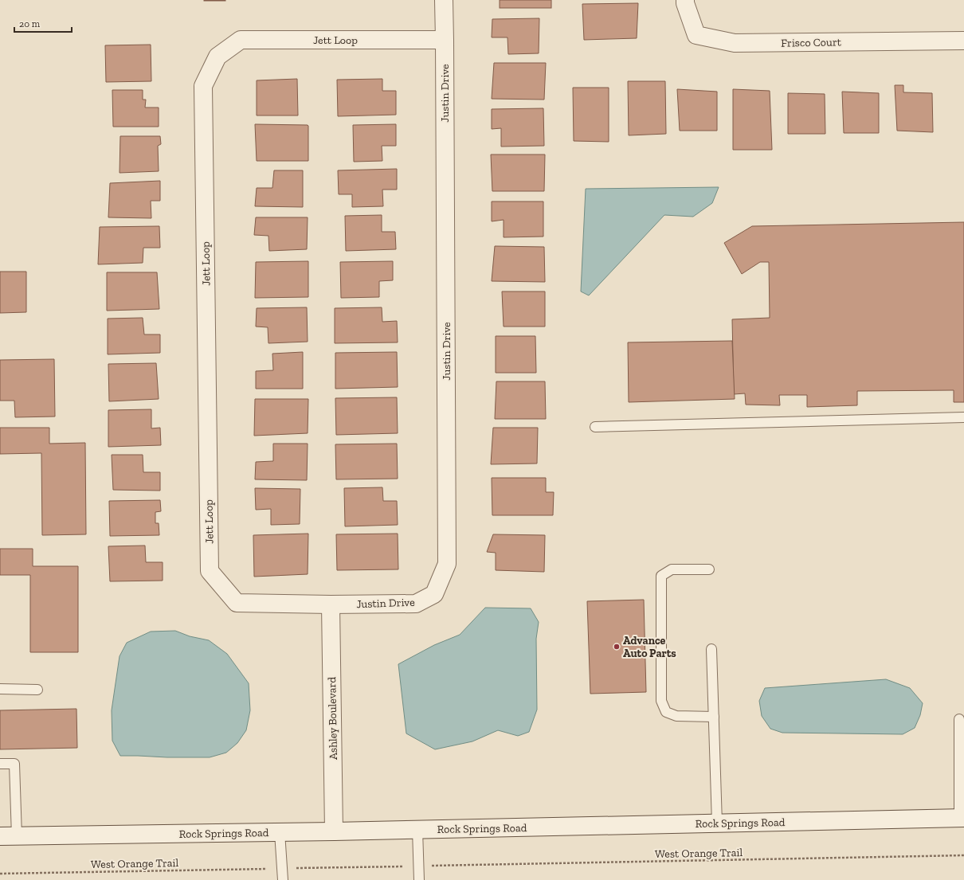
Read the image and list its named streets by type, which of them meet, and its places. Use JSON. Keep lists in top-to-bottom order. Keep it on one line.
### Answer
{"streets":{"street":["Jett Loop","Frisco Court","Justin Drive","Ashley Boulevard","Rock Springs Road"],"path":["West Orange Trail"]},"crossings":[["Jett Loop","Justin Drive"],["Jett Loop","Ashley Boulevard"],["Justin Drive","Ashley Boulevard"],["Ashley Boulevard","Rock Springs Road"]],"places":["Advance Auto Parts"],"scale_bar":"20 m"}
